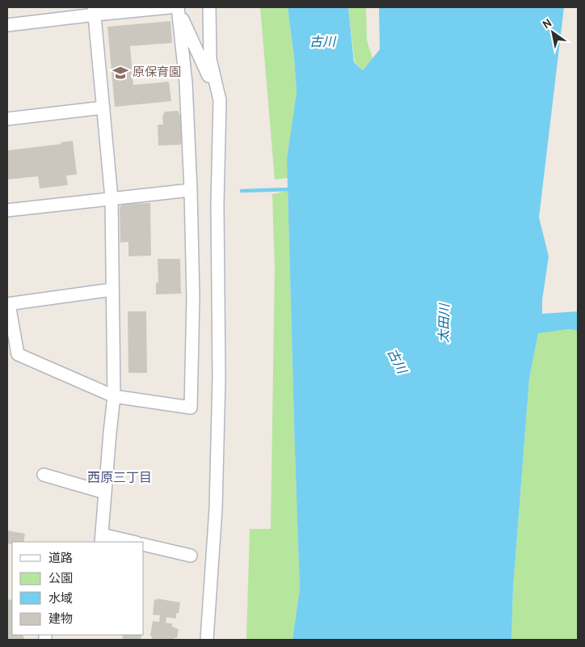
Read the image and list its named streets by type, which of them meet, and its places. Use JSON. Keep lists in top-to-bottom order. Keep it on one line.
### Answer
{"districts":["西原三丁目"],"water":["古川","太田川"],"places":{"school or university":["原保育園"]},"legend":["道路","公園","水域","建物"],"north":"top left"}
